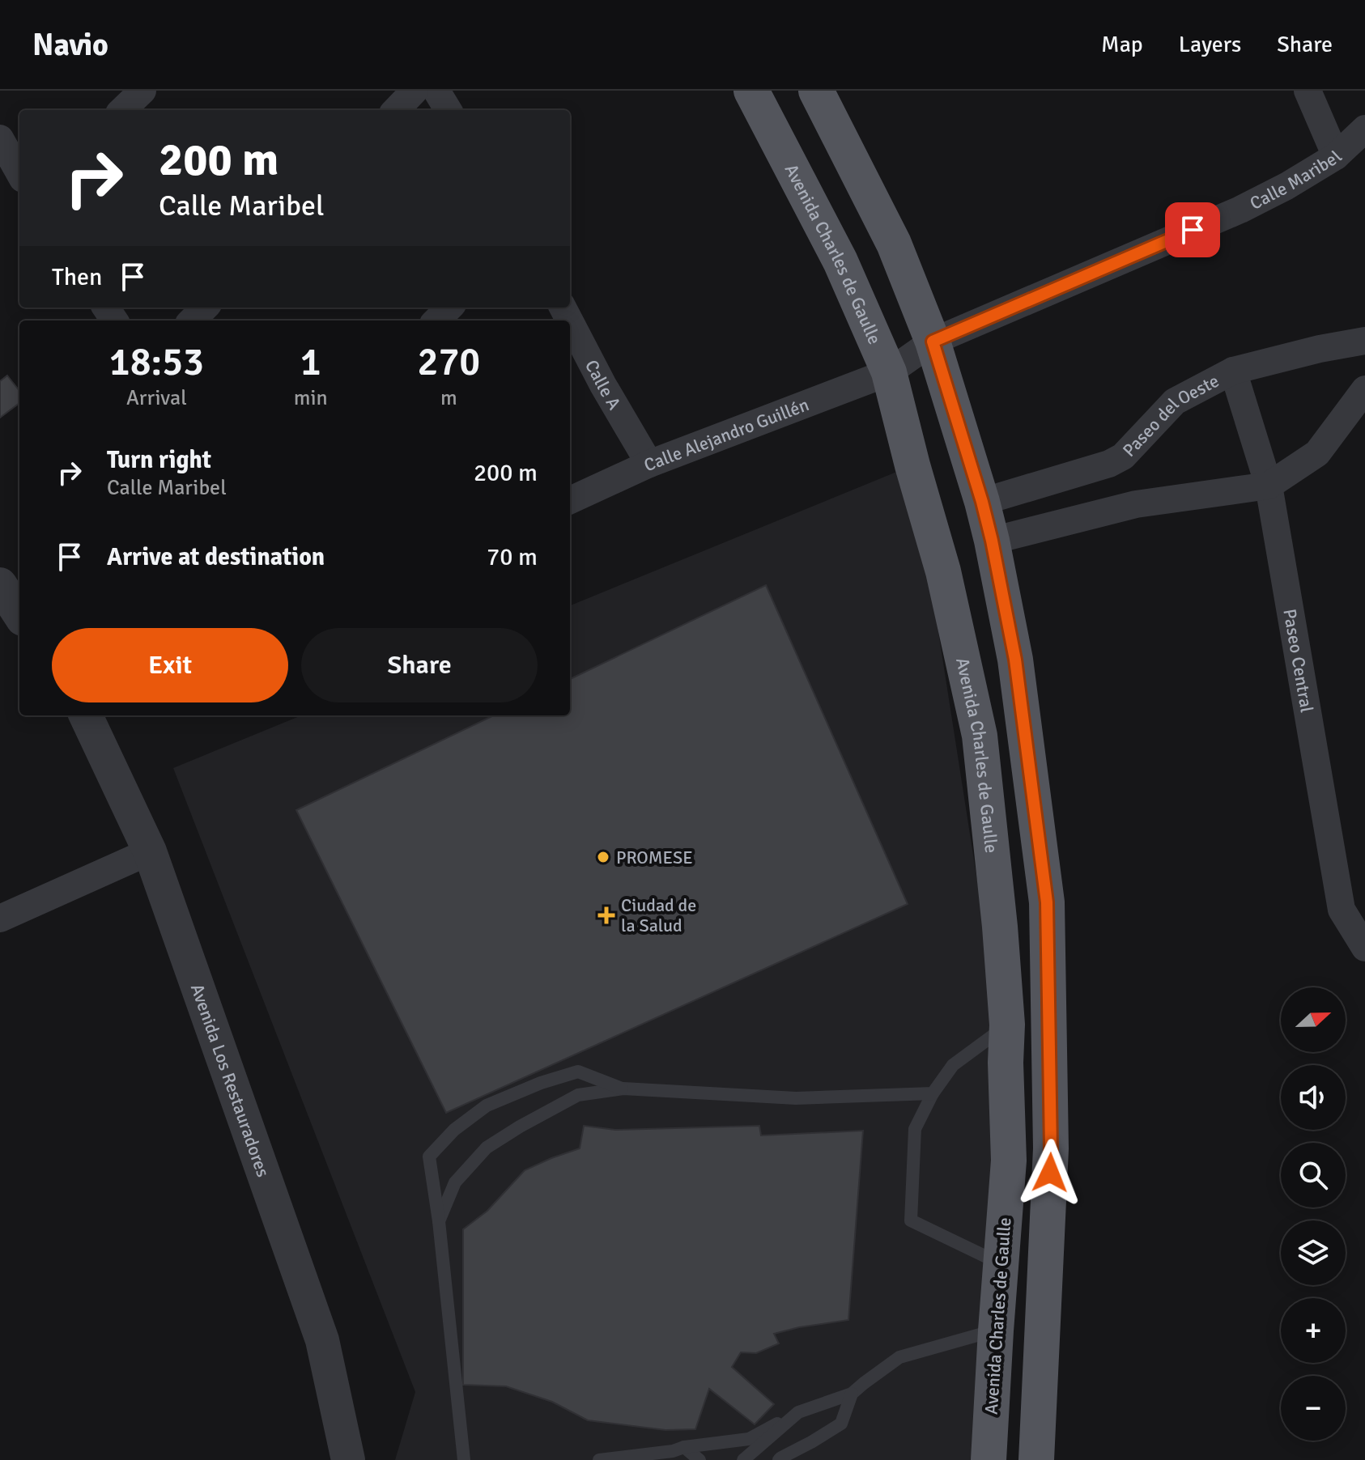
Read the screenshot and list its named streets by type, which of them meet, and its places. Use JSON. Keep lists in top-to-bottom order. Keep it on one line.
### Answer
{"streets":{"main road":["Avenida Charles de Gaulle"],"street":["Calle Maribel","Calle A","Paseo del Oeste","Calle Alejandro Guillén","Paseo Central","Avenida Los Restauradores"]},"crossings":[["Calle Maribel","Avenida Charles de Gaulle"],["Calle Maribel","Calle Alejandro Guillén"],["Avenida Charles de Gaulle","Calle Alejandro Guillén"],["Calle A","Calle Alejandro Guillén"],["Paseo del Oeste","Paseo Central"]],"places":{"other":["PROMESE"],"health":["Ciudad de la Salud"]},"north":"right","page":{"header":"Navio","nav":["Map","Layers","Share"],"turn":["200 m","Calle Maribel"],"then":"Then","eta":["18:53","Arrival","1","min","270","m"],"list":[{"name":"Turn right","note":"Calle Maribel","value":"200 m"},{"name":"Arrive at destination","value":"70 m"}],"buttons":["Exit","Share"],"map_buttons":["+","−"]}}
